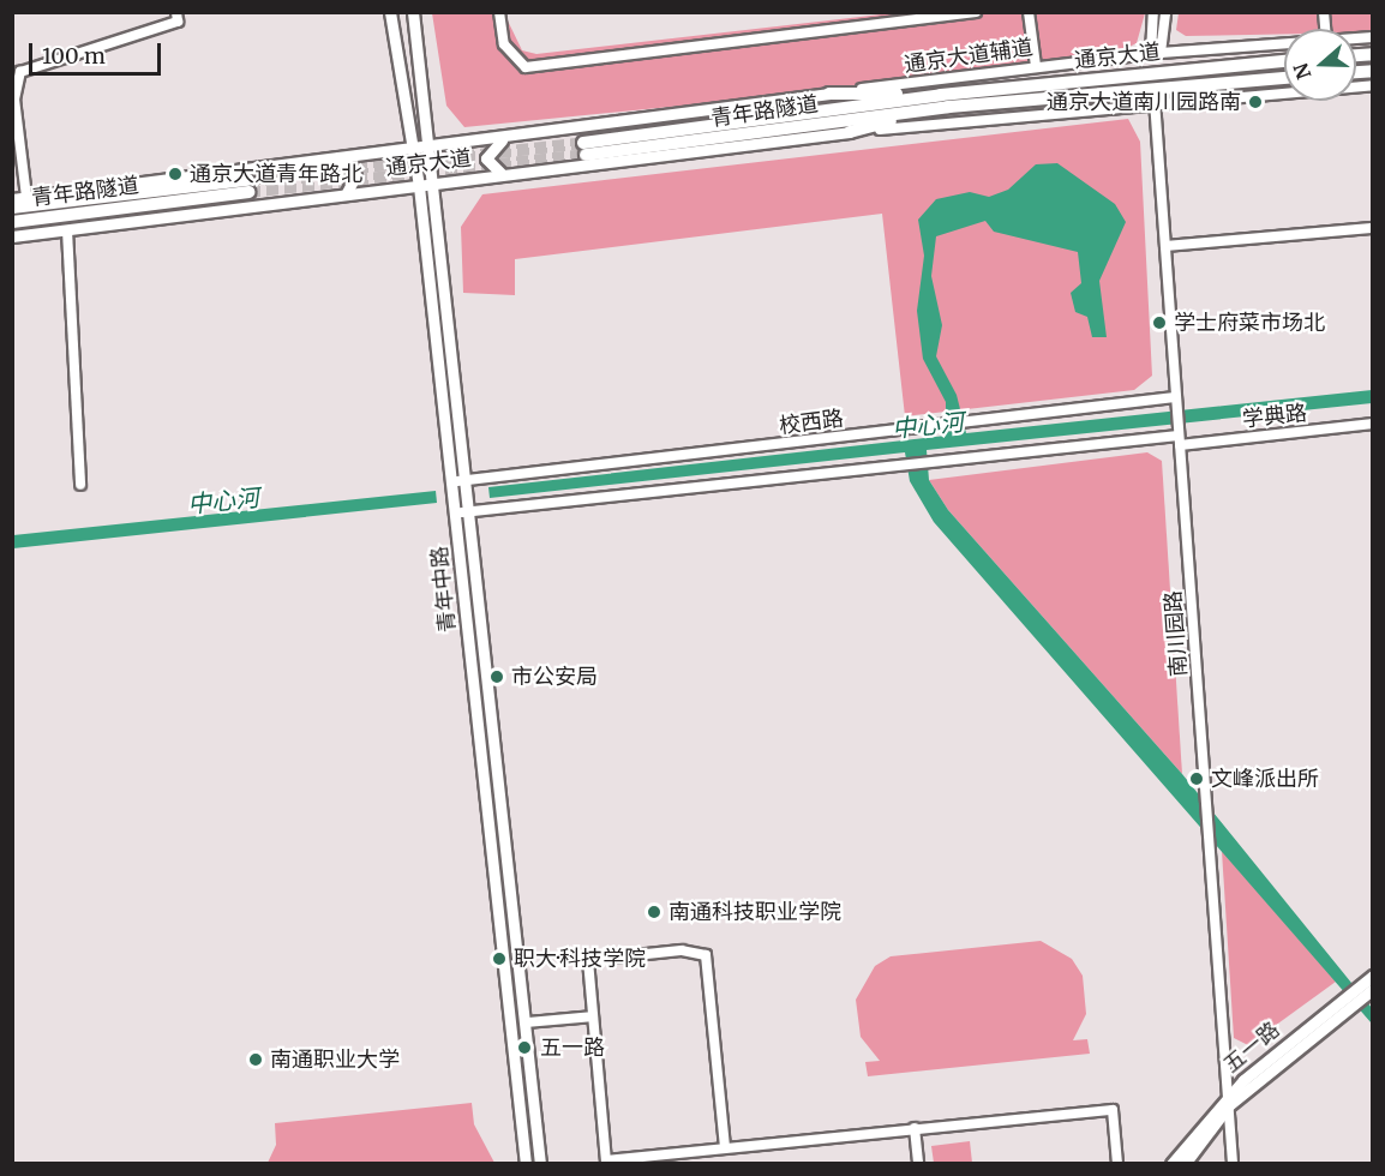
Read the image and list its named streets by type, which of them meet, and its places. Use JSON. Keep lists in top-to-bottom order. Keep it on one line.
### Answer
{"streets":{"highway":["通京大道","青年路隧道"],"main road":["青年中路","五一路"],"street":["通京大道辅道","学典路","校西路","南川园路"]},"crossings":[["通京大道辅道","通京大道"],["通京大道","青年路隧道"],["通京大道","青年中路"],["学典路","南川园路"],["校西路","青年中路"],["校西路","南川园路"],["南川园路","五一路"]],"water":["中心河"],"places":["通京大道南川园路南","通京大道青年路北","学士府菜市场北","市公安局","文峰派出所","南通科技职业学院","职大·科技学院","五一路","南通职业大学"],"scale_bar":"100 m","north":"left"}
